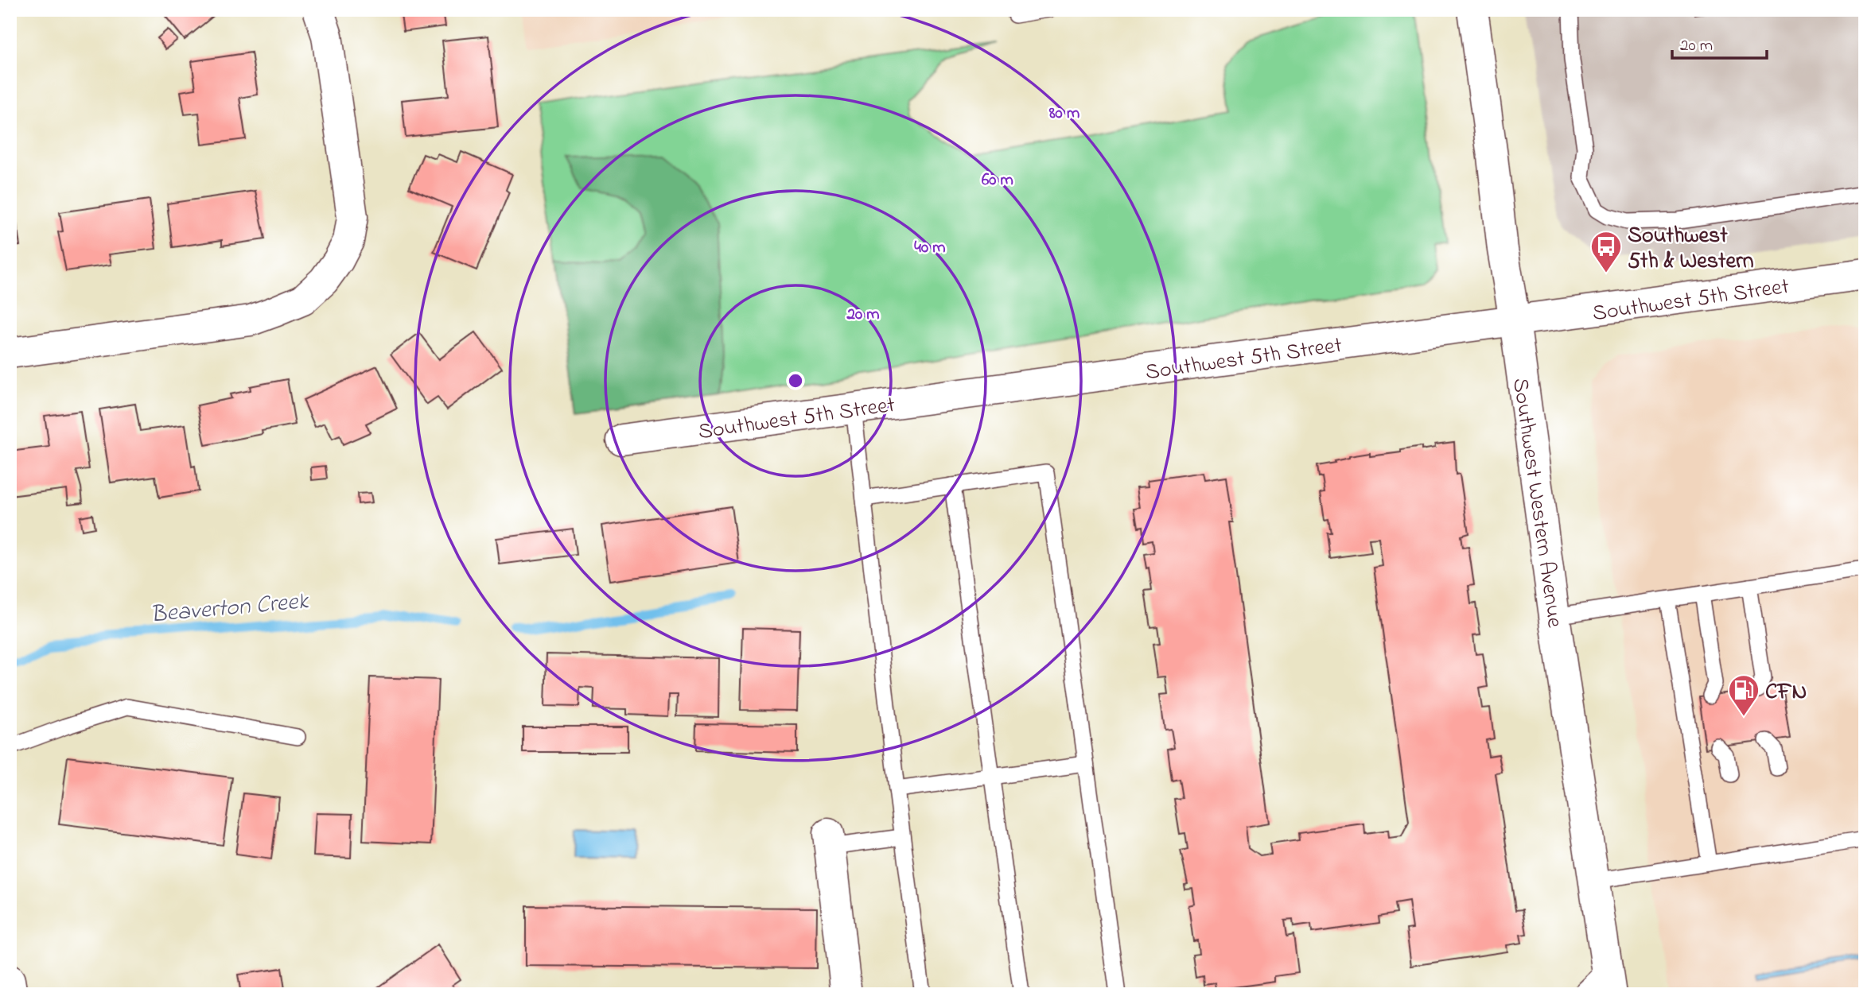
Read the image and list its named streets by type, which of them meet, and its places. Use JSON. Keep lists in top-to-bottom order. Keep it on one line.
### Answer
{"streets":{"street":["Southwest 5th Street","Southwest Western Avenue"]},"crossings":[["Southwest 5th Street","Southwest Western Avenue"]],"water":["Beaverton Creek"],"places":{"bus stop":["Southwest 5th & Western"],"fuel station":["CFN"]},"scale_bar":"20 m","rings":["80 m","60 m","40 m","20 m"]}
